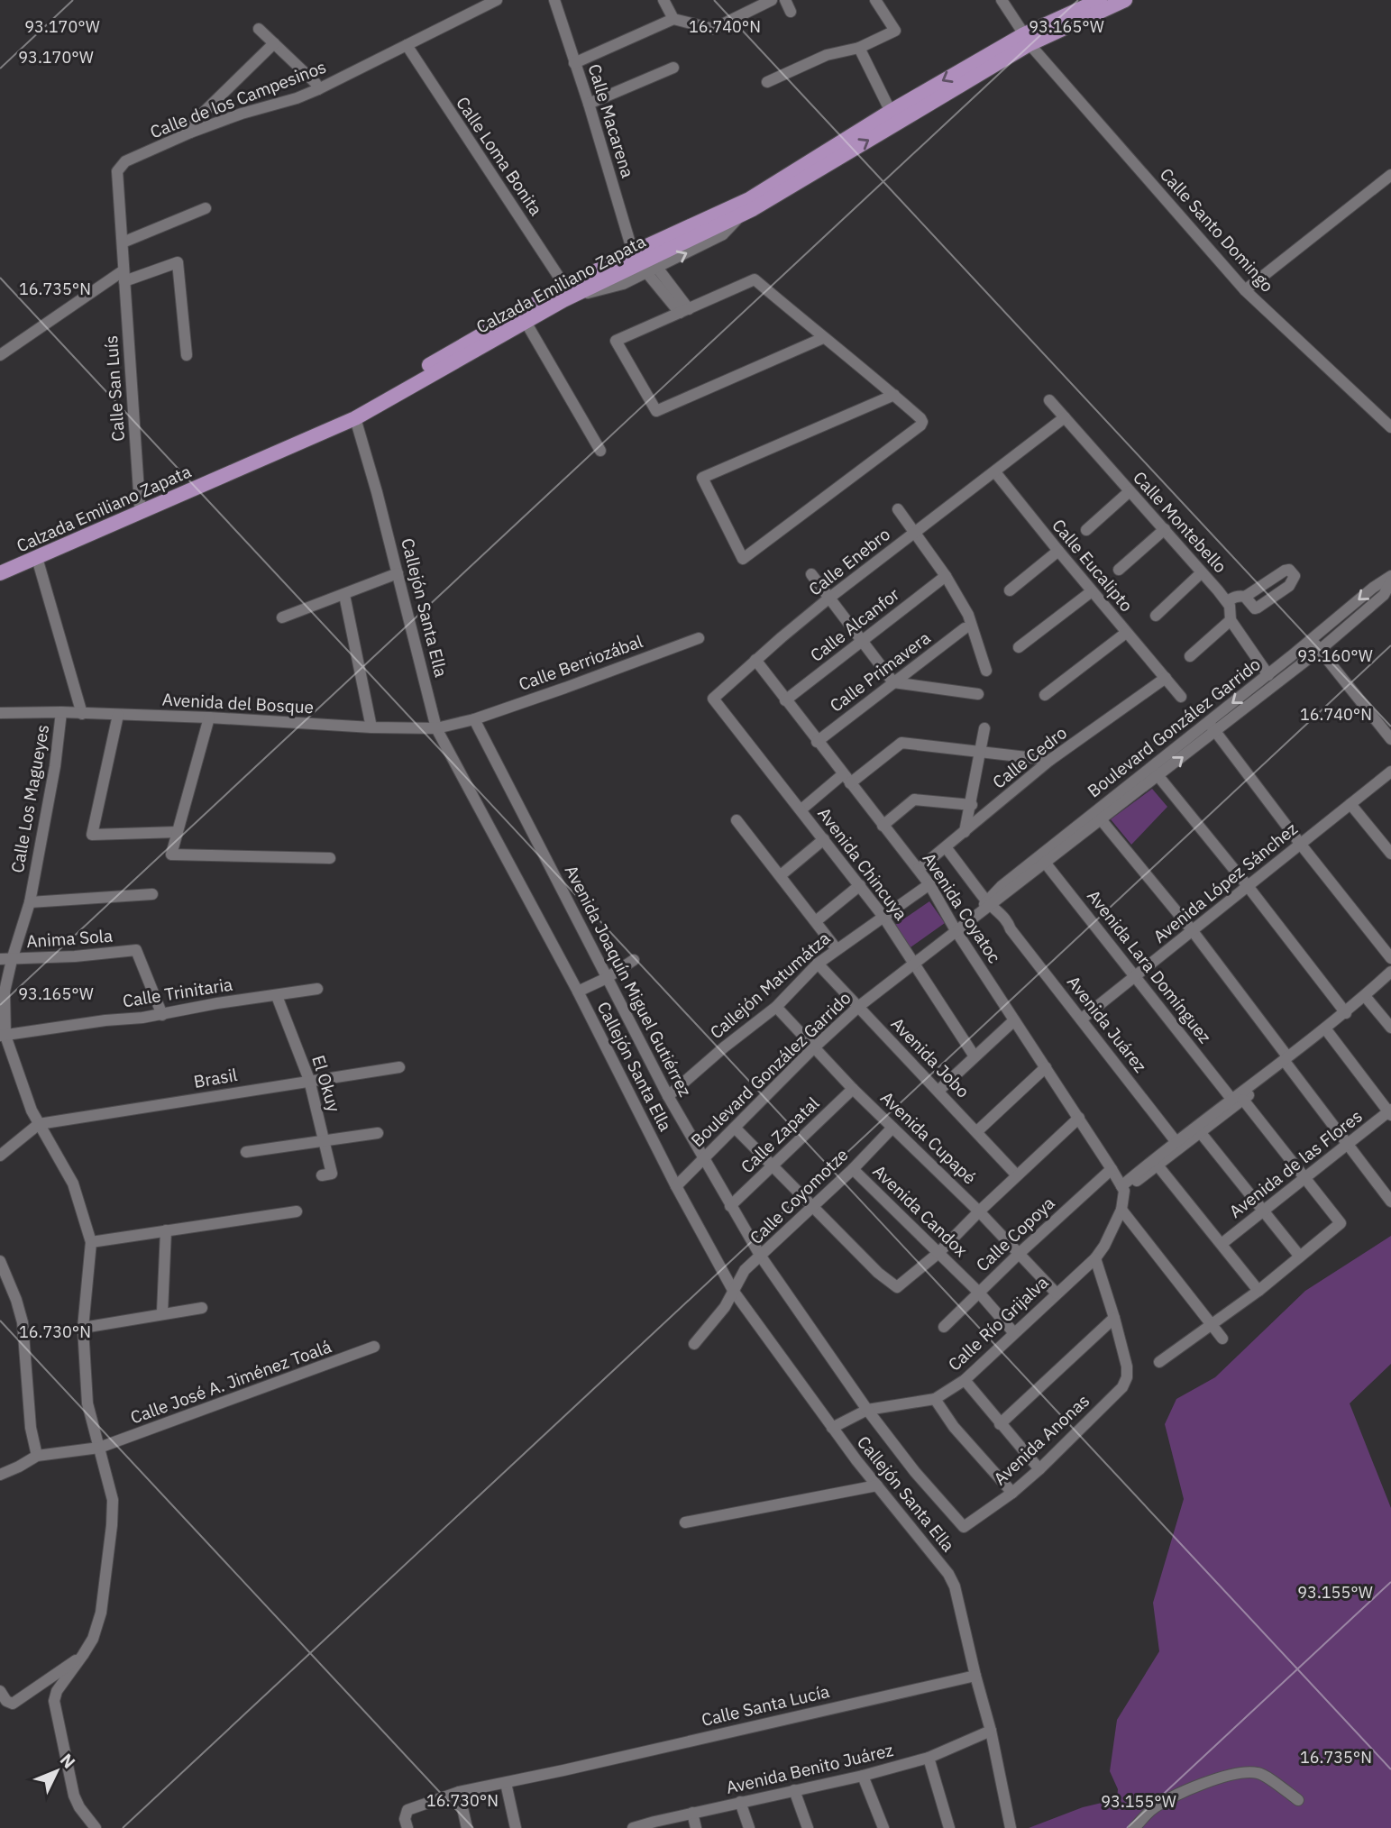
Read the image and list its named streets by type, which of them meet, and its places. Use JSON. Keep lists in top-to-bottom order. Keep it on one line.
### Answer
{"streets":{"main road":["Calzada Emiliano Zapata"],"street":["Calle de los Campesinos","Calle Macarena","Calle Loma Bonita","Calle Santo Domingo","Calle San Luís","Calle Montebello","Calle Enebro","Calle Eucalipto","Callejón Santa Ella","Calle Alcanfor","Calle Berriozábal","Calle Primavera","Avenida del Bosque","Boulevard González Garrido","Calle Cedro","Calle Los Magueyes","Avenida Chincuya","Avenida López Sánchez","Avenida Coyatoc","Anima Sola","Avenida Lara Domínguez","Avenida Joaquín Miguel Gutiérrez","Callejón Matumátza","Calle Trinitaria","Avenida Juárez","Avenida Jobo","Brasil","El Okuy","Calle Zapatal","Avenida Cupapé","Avenida de las Flores","Calle Coyomotze","Avenida Candox","Calle Copoya","Calle Río Grijalva","Calle José A. Jiménez Toalá","Avenida Anonas","Calle Santa Lucía","Avenida Benito Juárez"]},"crossings":[["Calle de los Campesinos","Calle Loma Bonita"],["Calle de los Campesinos","Calle San Luís"],["Calle Macarena","Calzada Emiliano Zapata"],["Calle Loma Bonita","Calzada Emiliano Zapata"],["Calle Santo Domingo","Calzada Emiliano Zapata"],["Calzada Emiliano Zapata","Calle San Luís"],["Calzada Emiliano Zapata","Callejón Santa Ella"],["Calle Montebello","Calle Enebro"],["Calle Enebro","Calle Eucalipto"],["Calle Enebro","Avenida Chincuya"],["Calle Enebro","Avenida Coyatoc"],["Calle Eucalipto","Calle Cedro"],["Callejón Santa Ella","Avenida del Bosque"],["Callejón Santa Ella","Boulevard González Garrido"],["Callejón Santa Ella","Calle Coyomotze"],["Callejón Santa Ella","Calle Río Grijalva"],["Callejón Santa Ella","Calle Santa Lucía"],["Callejón Santa Ella","Avenida Benito Juárez"],["Calle Alcanfor","Avenida Coyatoc"],["Calle Berriozábal","Avenida del Bosque"],["Calle Berriozábal","Avenida Joaquín Miguel Gutiérrez"],["Calle Primavera","Avenida Coyatoc"],["Avenida del Bosque","Calle Los Magueyes"],["Avenida del Bosque","Avenida Joaquín Miguel Gutiérrez"],["Boulevard González Garrido","Avenida Chincuya"],["Boulevard González Garrido","Avenida Coyatoc"],["Boulevard González Garrido","Avenida Lara Domínguez"],["Boulevard González Garrido","Avenida Joaquín Miguel Gutiérrez"],["Boulevard González Garrido","Avenida Juárez"],["Boulevard González Garrido","Avenida Jobo"],["Boulevard González Garrido","Avenida Cupapé"],["Calle Cedro","Avenida Coyatoc"],["Calle Cedro","Avenida Juárez"],["Calle Los Magueyes","Anima Sola"],["Calle Los Magueyes","Calle Trinitaria"],["Calle Los Magueyes","Brasil"],["Calle Los Magueyes","Calle José A. Jiménez Toalá"],["Avenida Chincuya","Callejón Matumátza"],["Avenida López Sánchez","Avenida Lara Domínguez"],["Avenida López Sánchez","Avenida Juárez"],["Avenida Coyatoc","Callejón Matumátza"],["Avenida Coyatoc","Calle Copoya"],["Avenida Coyatoc","Calle Río Grijalva"],["Anima Sola","Calle Trinitaria"],["Avenida Joaquín Miguel Gutiérrez","Callejón Matumátza"],["Avenida Joaquín Miguel Gutiérrez","Calle Zapatal"],["Avenida Joaquín Miguel Gutiérrez","Calle Coyomotze"],["Avenida Joaquín Miguel Gutiérrez","Calle Río Grijalva"],["Avenida Joaquín Miguel Gutiérrez","Avenida Anonas"],["Callejón Matumátza","Avenida Jobo"],["Callejón Matumátza","Avenida Cupapé"],["Calle Trinitaria","El Okuy"],["Brasil","El Okuy"],["Calle Zapatal","Avenida Cupapé"],["Avenida Cupapé","Calle Coyomotze"],["Avenida Cupapé","Calle Copoya"],["Avenida Cupapé","Calle Río Grijalva"],["Calle Coyomotze","Avenida Candox"],["Avenida Candox","Calle Copoya"],["Avenida Candox","Calle Río Grijalva"]],"north":"top right","coordinates":["93.170°W","93.165°W","16.740°N","16.735°N","93.160°W","16.730°N","93.155°W"]}
